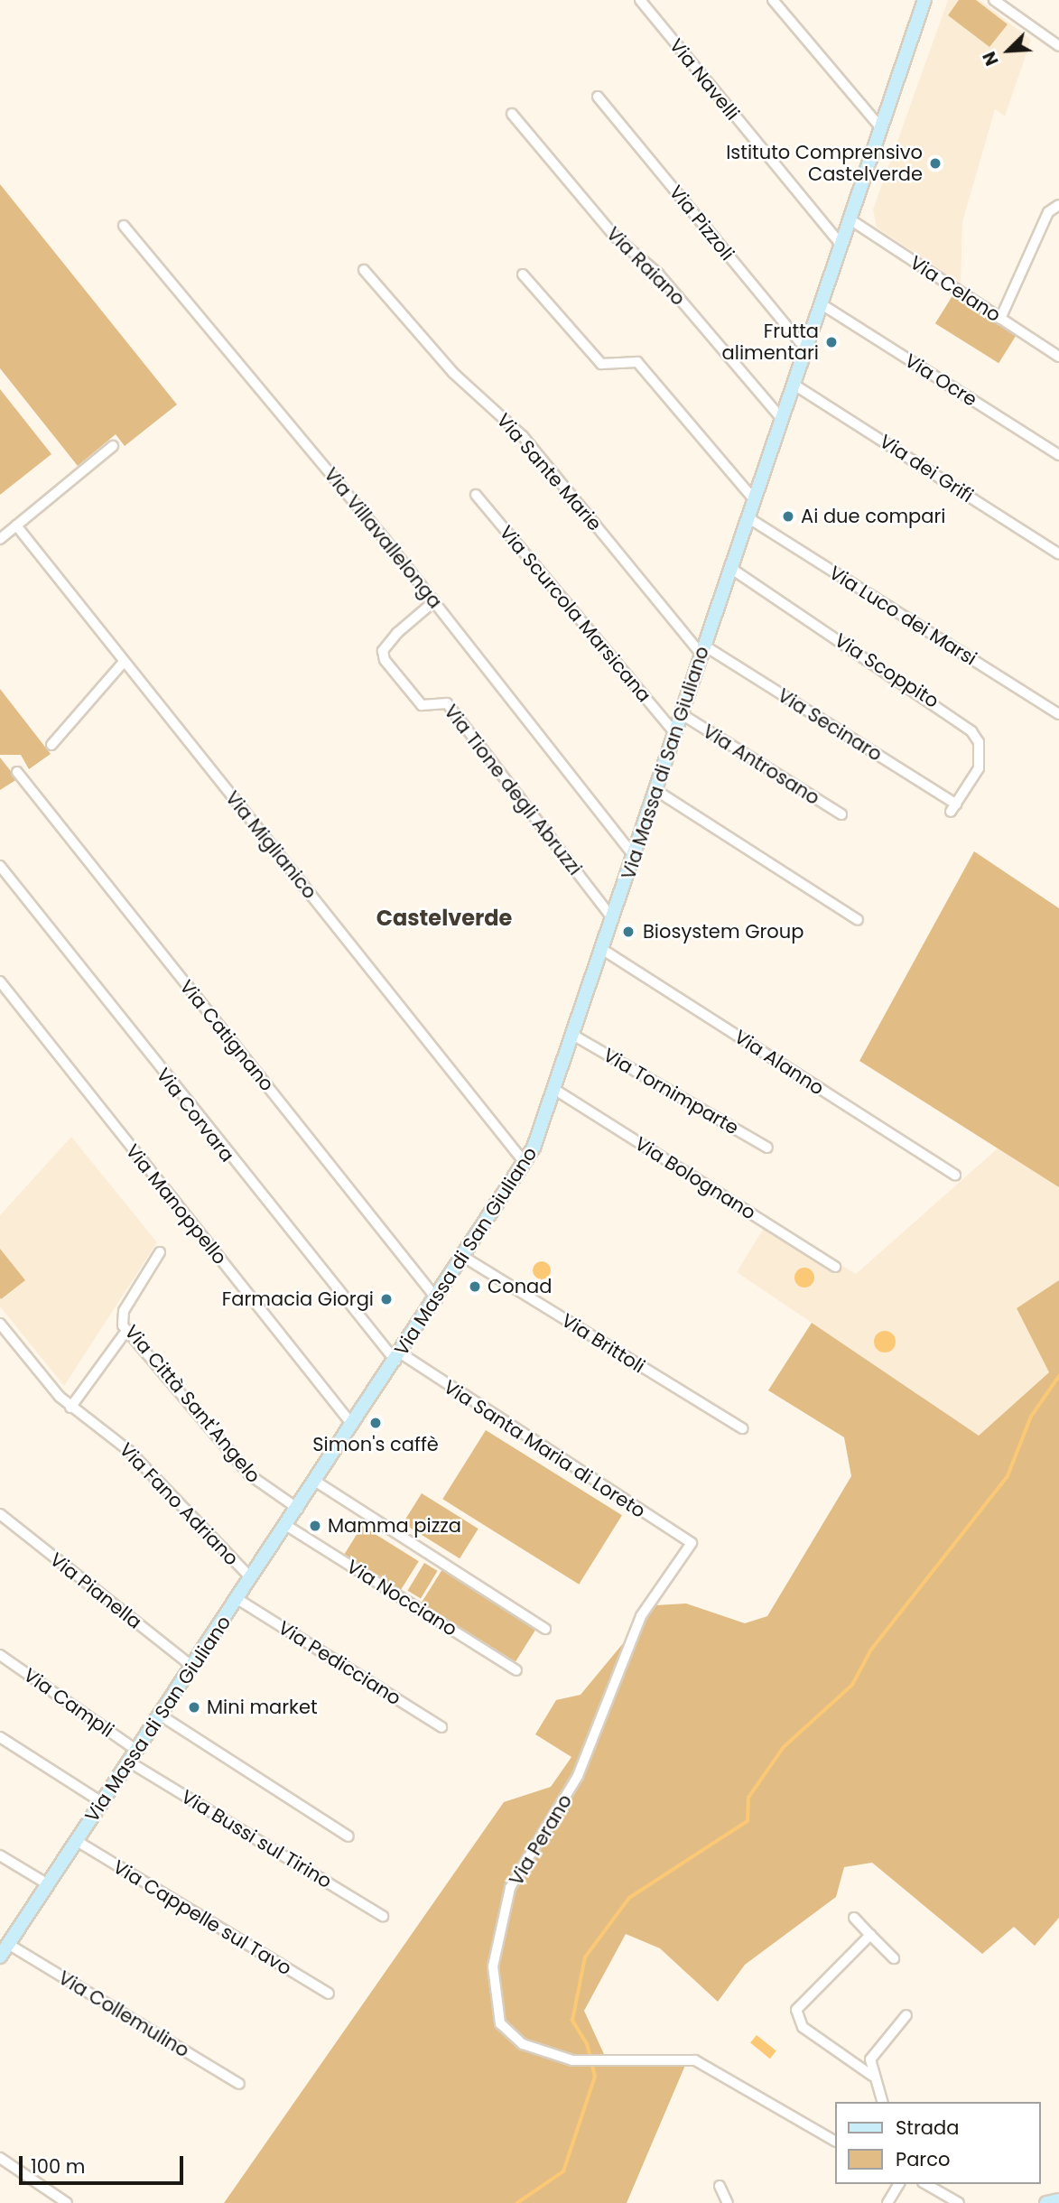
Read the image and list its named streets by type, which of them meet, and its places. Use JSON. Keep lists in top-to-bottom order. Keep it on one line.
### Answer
{"streets":{"street":["Via Navelli","Via Pizzoli","Via Raiano","Via Celano","Via Ocre","Via dei Grifi","Via Sante Marie","Via Villavallelonga","Via Scurcola Marsicana","Via Luco dei Marsi","Via Scoppito","Via Secinaro","Via Massa di San Giuliano","Via Antrosano","Via Tione degli Abruzzi","Via Miglianico","Via Catignano","Via Alanno","Via Tornimparte","Via Corvara","Via Bolognano","Via Manoppello","Via Brittoli","Via Città Sant'Angelo","Via Santa Maria di Loreto","Via Fano Adriano","Via Pianella","Via Nocciano","Via Pedicciano","Via Campli","Via Bussi sul Tirino","Via Perano","Via Cappelle sul Tavo","Via Collemulino"]},"crossings":[["Via Navelli","Via Massa di San Giuliano"],["Via Pizzoli","Via Massa di San Giuliano"],["Via Raiano","Via Massa di San Giuliano"],["Via Celano","Via Massa di San Giuliano"],["Via Ocre","Via Massa di San Giuliano"],["Via dei Grifi","Via Massa di San Giuliano"],["Via Sante Marie","Via Secinaro"],["Via Sante Marie","Via Massa di San Giuliano"],["Via Villavallelonga","Via Massa di San Giuliano"],["Via Villavallelonga","Via Tione degli Abruzzi"],["Via Scurcola Marsicana","Via Massa di San Giuliano"],["Via Luco dei Marsi","Via Massa di San Giuliano"],["Via Scoppito","Via Secinaro"],["Via Scoppito","Via Massa di San Giuliano"],["Via Secinaro","Via Massa di San Giuliano"],["Via Massa di San Giuliano","Via Antrosano"],["Via Massa di San Giuliano","Via Tione degli Abruzzi"],["Via Massa di San Giuliano","Via Miglianico"],["Via Massa di San Giuliano","Via Catignano"],["Via Massa di San Giuliano","Via Alanno"],["Via Massa di San Giuliano","Via Tornimparte"],["Via Massa di San Giuliano","Via Corvara"],["Via Massa di San Giuliano","Via Bolognano"],["Via Massa di San Giuliano","Via Manoppello"],["Via Massa di San Giuliano","Via Brittoli"],["Via Massa di San Giuliano","Via Città Sant'Angelo"],["Via Massa di San Giuliano","Via Santa Maria di Loreto"],["Via Massa di San Giuliano","Via Fano Adriano"],["Via Massa di San Giuliano","Via Pianella"],["Via Massa di San Giuliano","Via Nocciano"],["Via Massa di San Giuliano","Via Pedicciano"],["Via Massa di San Giuliano","Via Campli"],["Via Massa di San Giuliano","Via Bussi sul Tirino"],["Via Massa di San Giuliano","Via Cappelle sul Tavo"],["Via Massa di San Giuliano","Via Collemulino"],["Via Corvara","Via Santa Maria di Loreto"],["Via Santa Maria di Loreto","Via Perano"],["Via Campli","Via Bussi sul Tirino"]],"districts":["Castelverde"],"places":["Istituto Comprensivo Castelverde","Frutta alimentari","Ai due compari","Biosystem Group","Conad","Farmacia Giorgi","Simon's caffè","Mamma pizza","Mini market"],"legend":["Strada","Parco"],"scale_bar":"100 m","north":"bottom left"}
